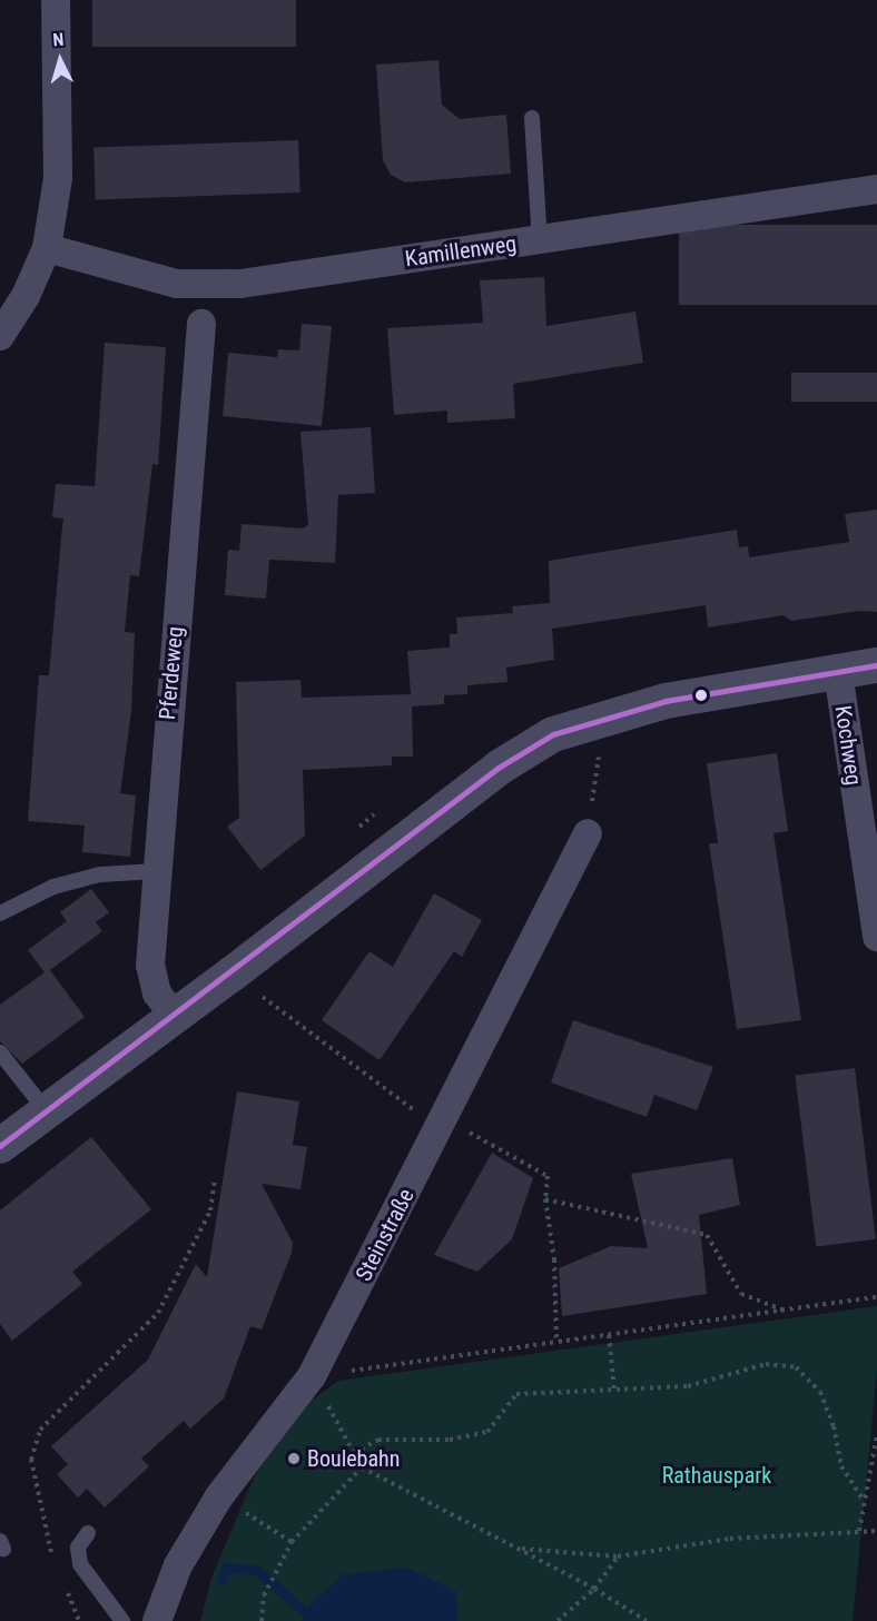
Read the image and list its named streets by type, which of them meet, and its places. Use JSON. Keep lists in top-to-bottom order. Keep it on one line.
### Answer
{"streets":{"street":["Kamillenweg","Pferdeweg","Kochweg","Steinstraße"]},"parks":["Rathauspark"],"places":["Boulebahn"],"north":"top"}
